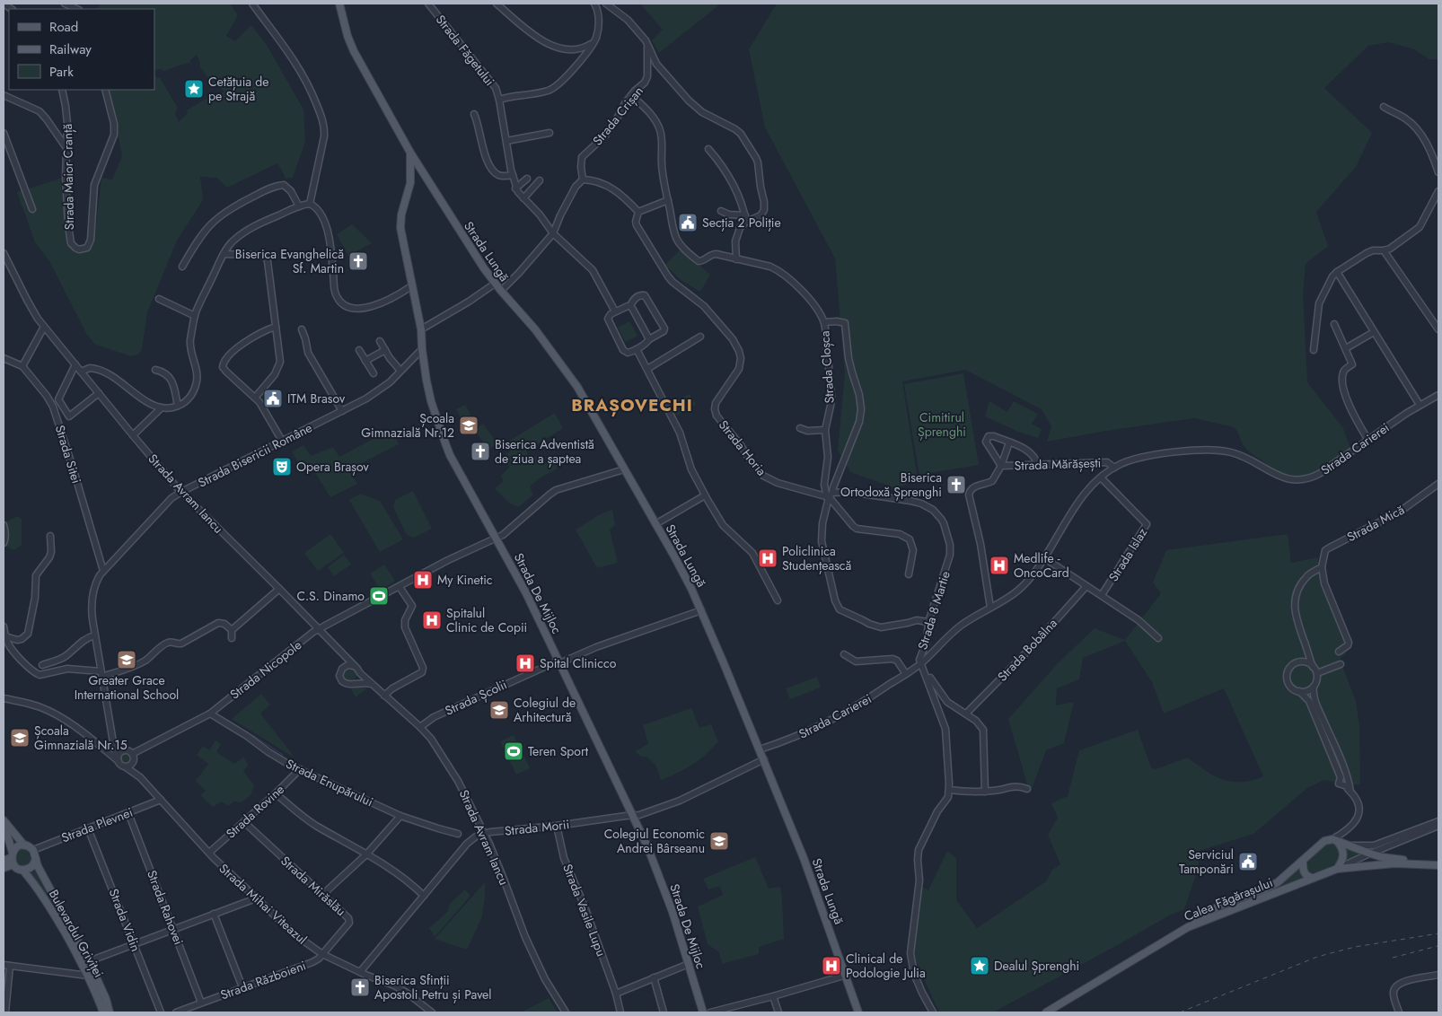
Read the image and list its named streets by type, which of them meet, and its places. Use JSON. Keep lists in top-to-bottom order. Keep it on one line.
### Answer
{"streets":{"main road":["Strada Lungă","Strada De Mijloc","Calea Făgărașului","Bulevardul Griviței"],"street":["Strada Făgetului","Strada Crișan","Strada Maior Cranță","Strada Cloșca","Strada Horia","Strada Carierei","Strada Sitei","Strada Bisericii Române","Strada Mărășești","Strada Avram Iancu","Strada Mică","Strada Islaz","Strada 8 Martie","Strada Bobâlna","Strada Nicopole","Strada Școlii","Strada Enupărului","Strada Rovine","Strada Plevnei","Strada Morii","Strada Mirăslău","Strada Mihai Viteazul","Strada Rahovei","Strada Vasile Lupu","Strada Vidin","Strada Războieni"]},"crossings":[["Strada Crișan","Strada Cloșca"],["Strada Lungă","Strada Carierei"],["Strada Lungă","Strada De Mijloc"],["Strada Lungă","Strada Nicopole"],["Strada Lungă","Strada Școlii"],["Strada Lungă","Strada Morii"],["Strada Cloșca","Strada Horia"],["Strada Cloșca","Strada 8 Martie"],["Strada Horia","Strada 8 Martie"],["Strada Carierei","Strada Mărășești"],["Strada Carierei","Strada Islaz"],["Strada Carierei","Strada 8 Martie"],["Strada Sitei","Strada Bisericii Române"],["Strada Bisericii Române","Strada Avram Iancu"],["Strada Bisericii Române","Strada De Mijloc"],["Strada Bisericii Române","Strada Nicopole"],["Strada Bisericii Române","Strada Mihai Viteazul"],["Strada Avram Iancu","Strada Nicopole"],["Strada Avram Iancu","Strada Școlii"],["Strada Avram Iancu","Strada Morii"],["Strada Islaz","Strada Bobâlna"],["Strada De Mijloc","Strada Nicopole"],["Strada De Mijloc","Strada Școlii"],["Strada De Mijloc","Strada Morii"],["Strada Nicopole","Strada Enupărului"],["Strada Nicopole","Strada Mihai Viteazul"],["Strada Enupărului","Strada Rovine"],["Strada Rovine","Strada Mirăslău"],["Strada Rovine","Strada Mihai Viteazul"],["Strada Plevnei","Strada Mihai Viteazul"],["Strada Plevnei","Strada Rahovei"],["Strada Plevnei","Strada Vidin"],["Strada Plevnei","Bulevardul Griviței"],["Strada Morii","Strada Mihai Viteazul"],["Strada Morii","Strada Vasile Lupu"],["Strada Mirăslău","Strada Mihai Viteazul"],["Strada Mirăslău","Strada Războieni"],["Strada Mihai Viteazul","Strada Războieni"],["Strada Rahovei","Strada Războieni"]],"districts":["BRAȘOVECHI"],"parks":["Cimitirul Șprenghi"],"places":{"place":["Cetățuia de pe Strajă","Dealul Șprenghi"],"public building":["Secția 2 Poliție","ITM Brasov","Serviciul Tamponări"],"church":["Biserica Evanghelică Sf. Martin","Biserica Adventistă de ziua a șaptea","Biserica Ortodoxă Șprenghi","Biserica Sfinții Apostoli Petru și Pavel"],"school or university":["Școala Gimnazială Nr.12","Greater Grace International School","Colegiul de Arhitectură","Școala Gimnazială Nr.15","Colegiul Economic Andrei Bârseanu"],"theatre":["Opera Brașov"],"hospital":["Policlinica Studențească","Medlife - OncoCard","My Kinetic","Spitalul Clinic de Copii","Spital Clinicco","Clinical de Podologie Julia"],"sports":["C.S. Dinamo","Teren Sport"]},"legend":["Road","Railway","Park"]}
